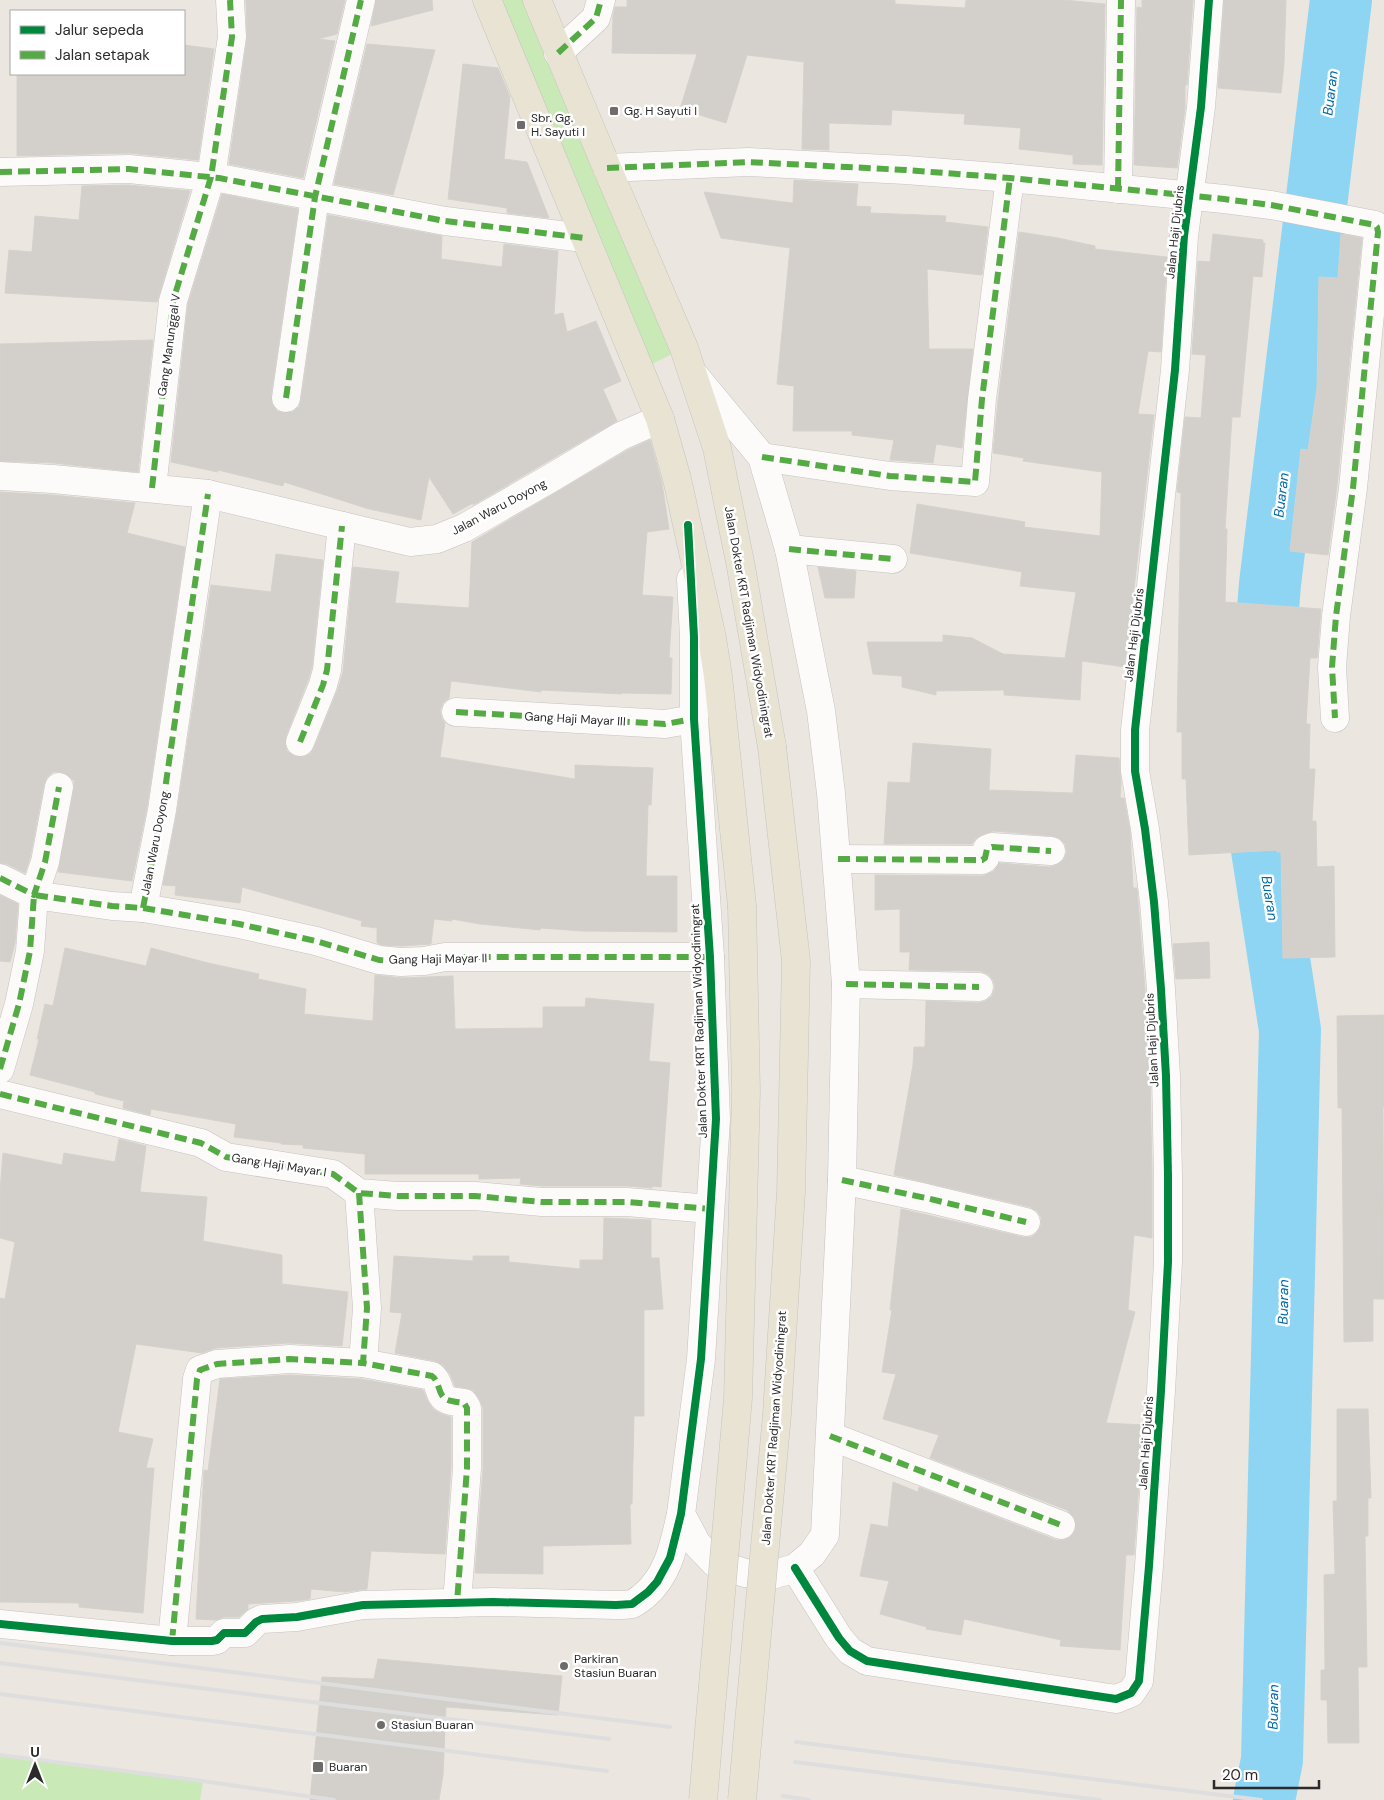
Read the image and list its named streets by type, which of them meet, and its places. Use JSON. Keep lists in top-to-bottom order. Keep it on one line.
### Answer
{"streets":{"main road":["Jalan Dokter KRT Radjiman Widyodiningrat"],"street":["Jalan Haji Djubris","Gang Manunggal V","Jalan Waru Doyong","Gang Haji Mayar III","Gang Haji Mayar II","Gang Haji Mayar I"]},"crossings":[["Jalan Haji Djubris","Jalan Dokter KRT Radjiman Widyodiningrat"],["Gang Manunggal V","Jalan Waru Doyong"],["Jalan Waru Doyong","Jalan Dokter KRT Radjiman Widyodiningrat"],["Jalan Waru Doyong","Gang Haji Mayar II"],["Jalan Dokter KRT Radjiman Widyodiningrat","Gang Haji Mayar III"],["Jalan Dokter KRT Radjiman Widyodiningrat","Gang Haji Mayar II"]],"water":["Buaran"],"places":{"transit":["Gg. H Sayuti I","Sbr. Gg. H. Sayuti I","Buaran"],"other":["Parkiran Stasiun Buaran","Stasiun Buaran"]},"legend":["Jalur sepeda","Jalan setapak"],"scale_bar":"20 m","north":"top"}
